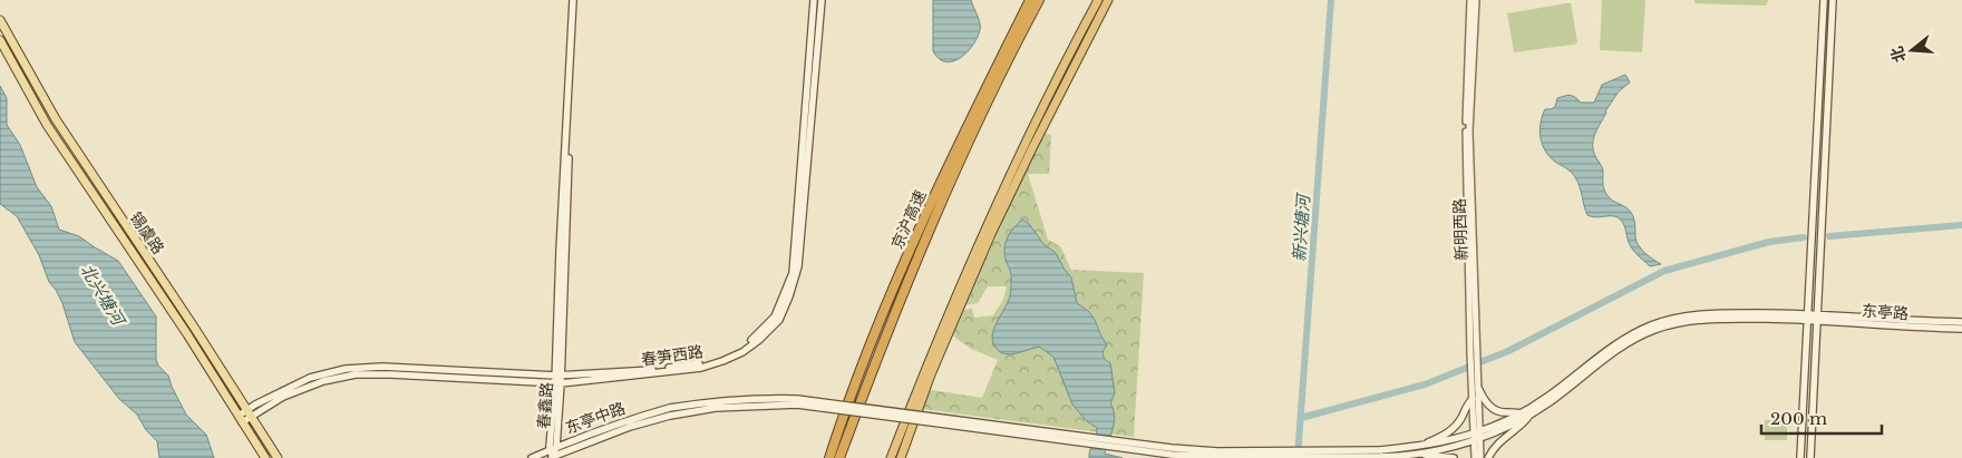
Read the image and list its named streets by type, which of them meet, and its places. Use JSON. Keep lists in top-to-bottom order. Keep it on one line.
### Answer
{"streets":{"highway":["京沪高速"],"main road":["锡虞路","东亭路","春笋西路","春鑫路","东亭中路"],"street":["新明西路"]},"crossings":[["锡虞路","春笋西路"],["春笋西路","春鑫路"],["春鑫路","东亭中路"]],"water":["新兴塘河","北兴塘河"],"scale_bar":"200 m","north":"left"}
